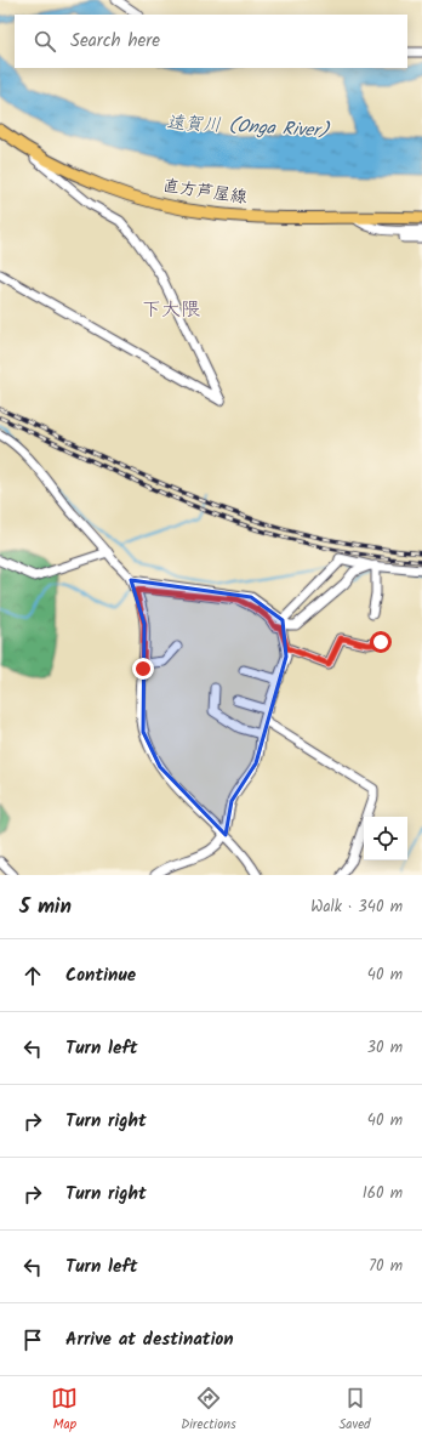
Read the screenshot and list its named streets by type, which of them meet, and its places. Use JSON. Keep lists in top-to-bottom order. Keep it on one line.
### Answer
{"streets":{"main road":["直方芦屋線"]},"districts":["下大隈"],"water":["遠賀川 (Onga River)"],"page":{"search":"Search here","heading":["5 min","Walk · 340 m"],"list":[["Continue","40 m"],["Turn left","30 m"],["Turn right","40 m"],["Turn right","160 m"],["Turn left","70 m"],"Arrive at destination"],"nav":["Map","Directions","Saved"]}}
